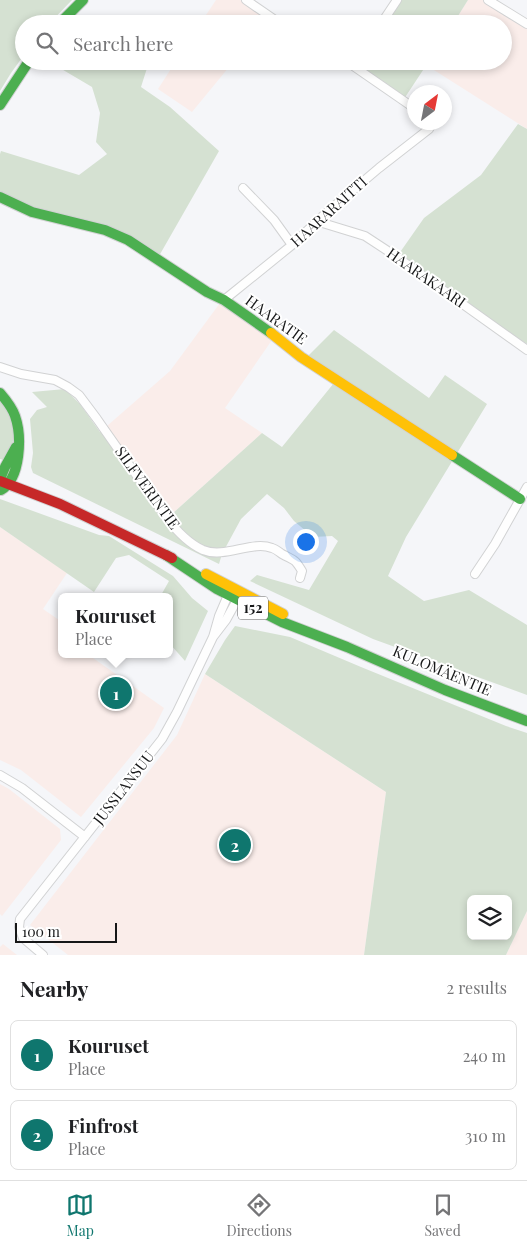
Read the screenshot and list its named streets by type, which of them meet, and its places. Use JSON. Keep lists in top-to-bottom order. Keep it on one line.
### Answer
{"streets":{"main road":["HAARATIE","152","KULOMÄENTIE"],"street":["HAARARAITTI","HAARAKAARI","SILFVERINTIE","JUSSLANSUU"]},"crossings":[["HAARARAITTI","HAARAKAARI"],["HAARARAITTI","HAARATIE"],["KULOMÄENTIE","JUSSLANSUU"]],"scale_bar":"100 m","north":"top right","page":{"search":"Search here","popup":["Kouruset","Place"],"pins":["1","2"],"scale":"100 m","heading":["Nearby","2 results"],"list":[{"mark":"1","name":"Kouruset","note":"Place","value":"240 m"},{"mark":"2","name":"Finfrost","note":"Place","value":"310 m"}],"nav":["Map","Directions","Saved"]}}
